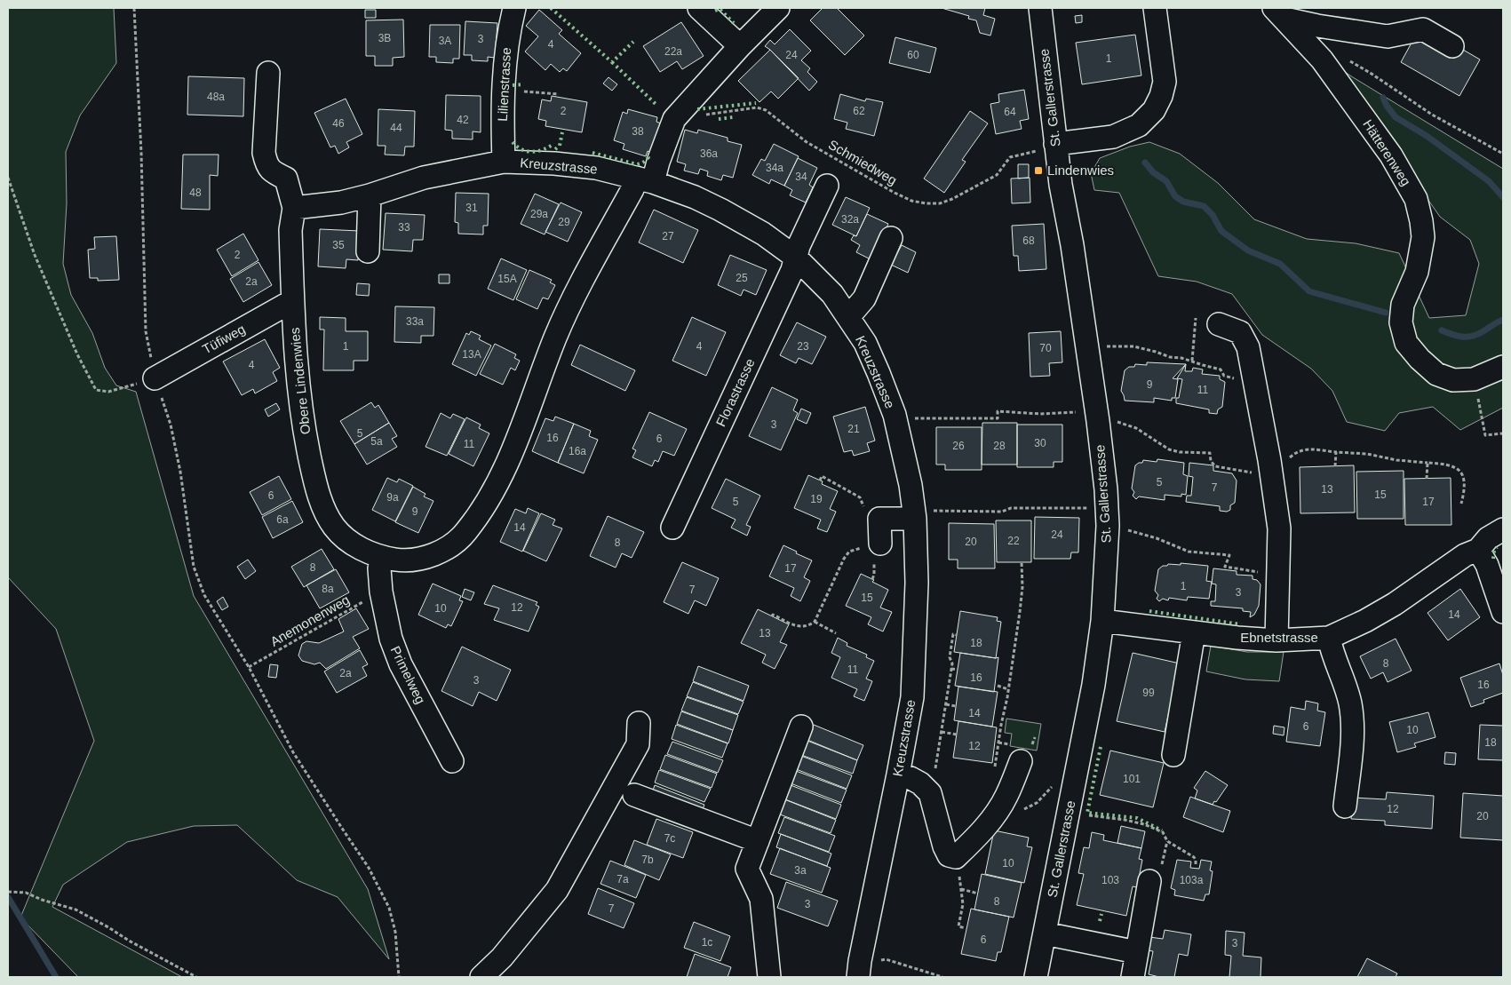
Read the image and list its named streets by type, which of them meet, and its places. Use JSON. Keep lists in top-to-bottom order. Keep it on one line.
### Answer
{"streets":{"street":["Lilienstrasse","St. Gallerstrasse","Hätterenweg","Kreuzstrasse","Tüfiweg","Obere Lindenwies","Florastrasse","Ebnetstrasse","Primelweg"],"path":["Schmiedweg","Anemonenweg"]},"crossings":[["Lilienstrasse","Kreuzstrasse"],["St. Gallerstrasse","Schmiedweg"],["St. Gallerstrasse","Ebnetstrasse"],["Schmiedweg","Obere Lindenwies"],["Kreuzstrasse","Obere Lindenwies"],["Kreuzstrasse","Florastrasse"],["Tüfiweg","Obere Lindenwies"],["Obere Lindenwies","Primelweg"],["Anemonenweg","Primelweg"]],"places":{"transit":["Lindenwies"]},"house_numbers":["3B","3","3A","4","22a","24","60","1","48a","2","62","64","42","46","44","38","36a","34a","34","48","31","29a","32a","29","33","27","68","35","2","25","15A","2a","33a","1","4","23","70","13A","4","9","11","3","21","5","16","6","5a","30","11","26","28","16a","5","7","13","15","6","9a","19","5","17","9","6a","14","24","22","20","8","8","17","1","8a","7","3","15","12","10","14","13","18","8","11","2a","16","3","16","99","14","6","10","18","12","101","12","20","7c","7b","10","3a","7a","103","103a","8","3","7","6","1c","3"]}
